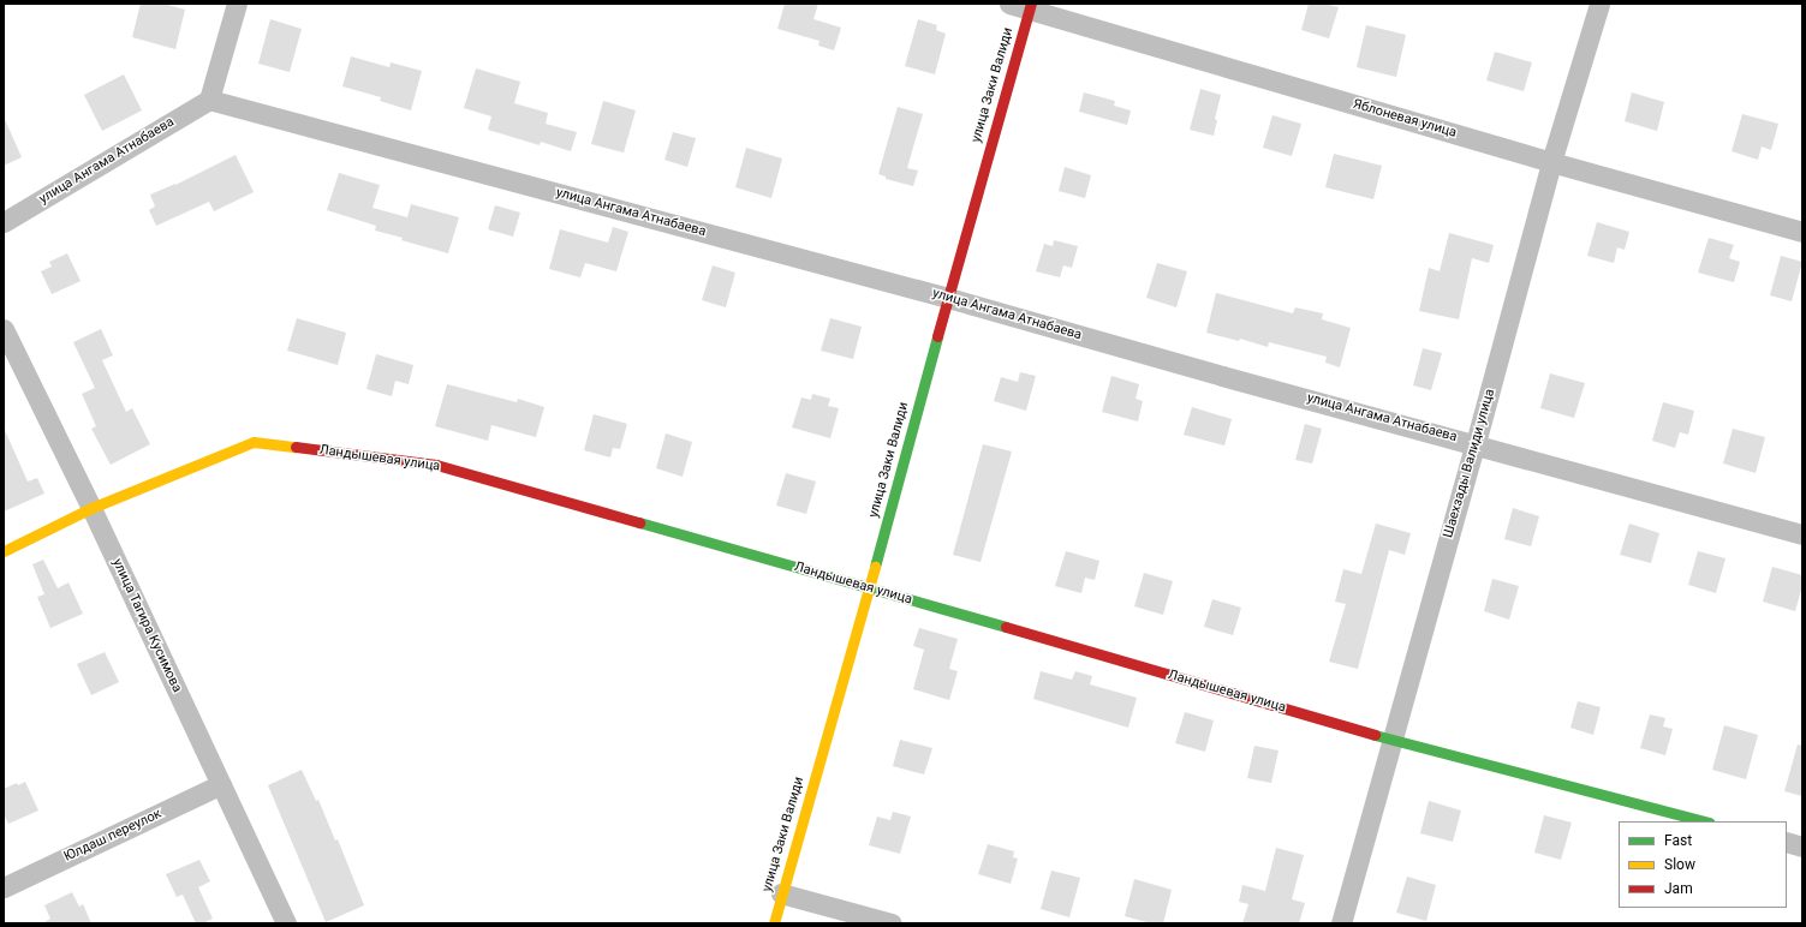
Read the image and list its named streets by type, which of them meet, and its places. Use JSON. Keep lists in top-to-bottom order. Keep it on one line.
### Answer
{"streets":{"street":["улица Заки Валиди","Яблоневая улица","улица Ангама Атнабаева","Ландышевая улица","Шаехзады Валиди улица","улица Тагира Кусимова","Юлдаш переулок"]},"crossings":[["улица Заки Валиди","Яблоневая улица"],["улица Заки Валиди","улица Ангама Атнабаева"],["улица Заки Валиди","Ландышевая улица"],["Яблоневая улица","Шаехзады Валиди улица"],["улица Ангама Атнабаева","Шаехзады Валиди улица"],["Ландышевая улица","Шаехзады Валиди улица"],["Ландышевая улица","улица Тагира Кусимова"],["улица Тагира Кусимова","Юлдаш переулок"]],"legend":["Fast","Slow","Jam"]}
